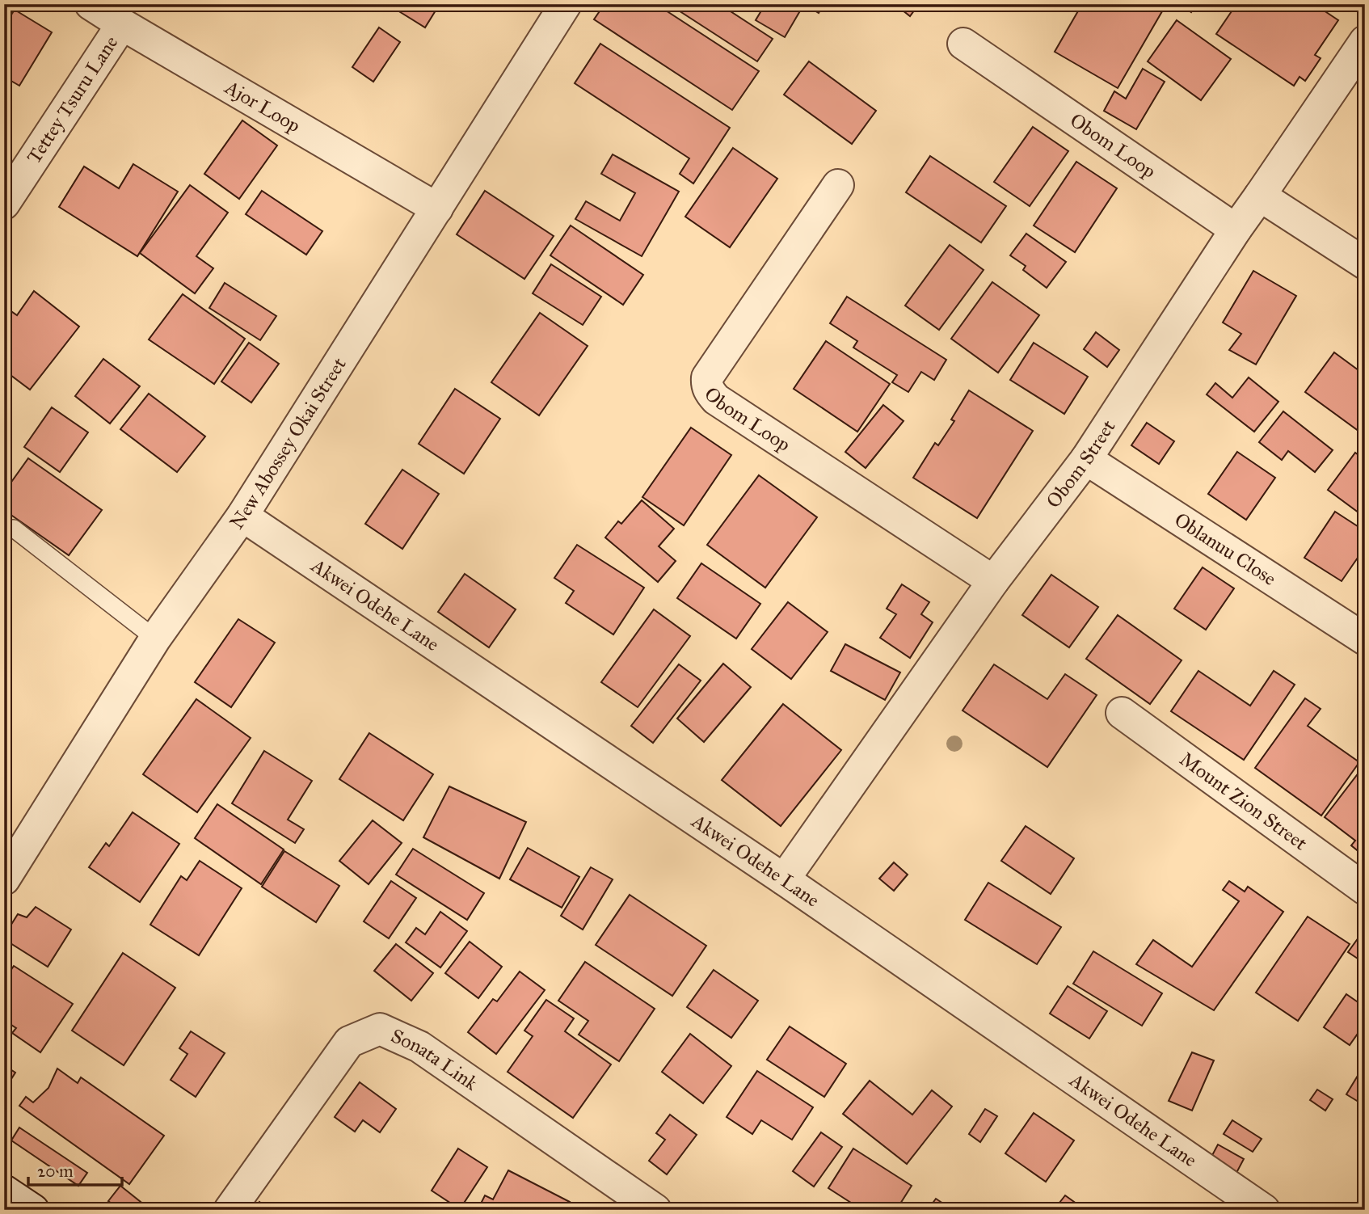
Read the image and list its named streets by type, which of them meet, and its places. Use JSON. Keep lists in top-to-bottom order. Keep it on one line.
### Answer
{"streets":{"street":["Tettey Tsuru Lane","Ajor Loop","Obom Loop","New Abossey Okai Street","Obom Street","Oblanuu Close","Akwei Odehe Lane","Mount Zion Street","Sonata Link"]},"crossings":[["Tettey Tsuru Lane","Ajor Loop"],["Ajor Loop","New Abossey Okai Street"],["Obom Loop","Obom Street"],["New Abossey Okai Street","Akwei Odehe Lane"],["Obom Street","Oblanuu Close"],["Obom Street","Akwei Odehe Lane"]],"scale_bar":"20 m"}
